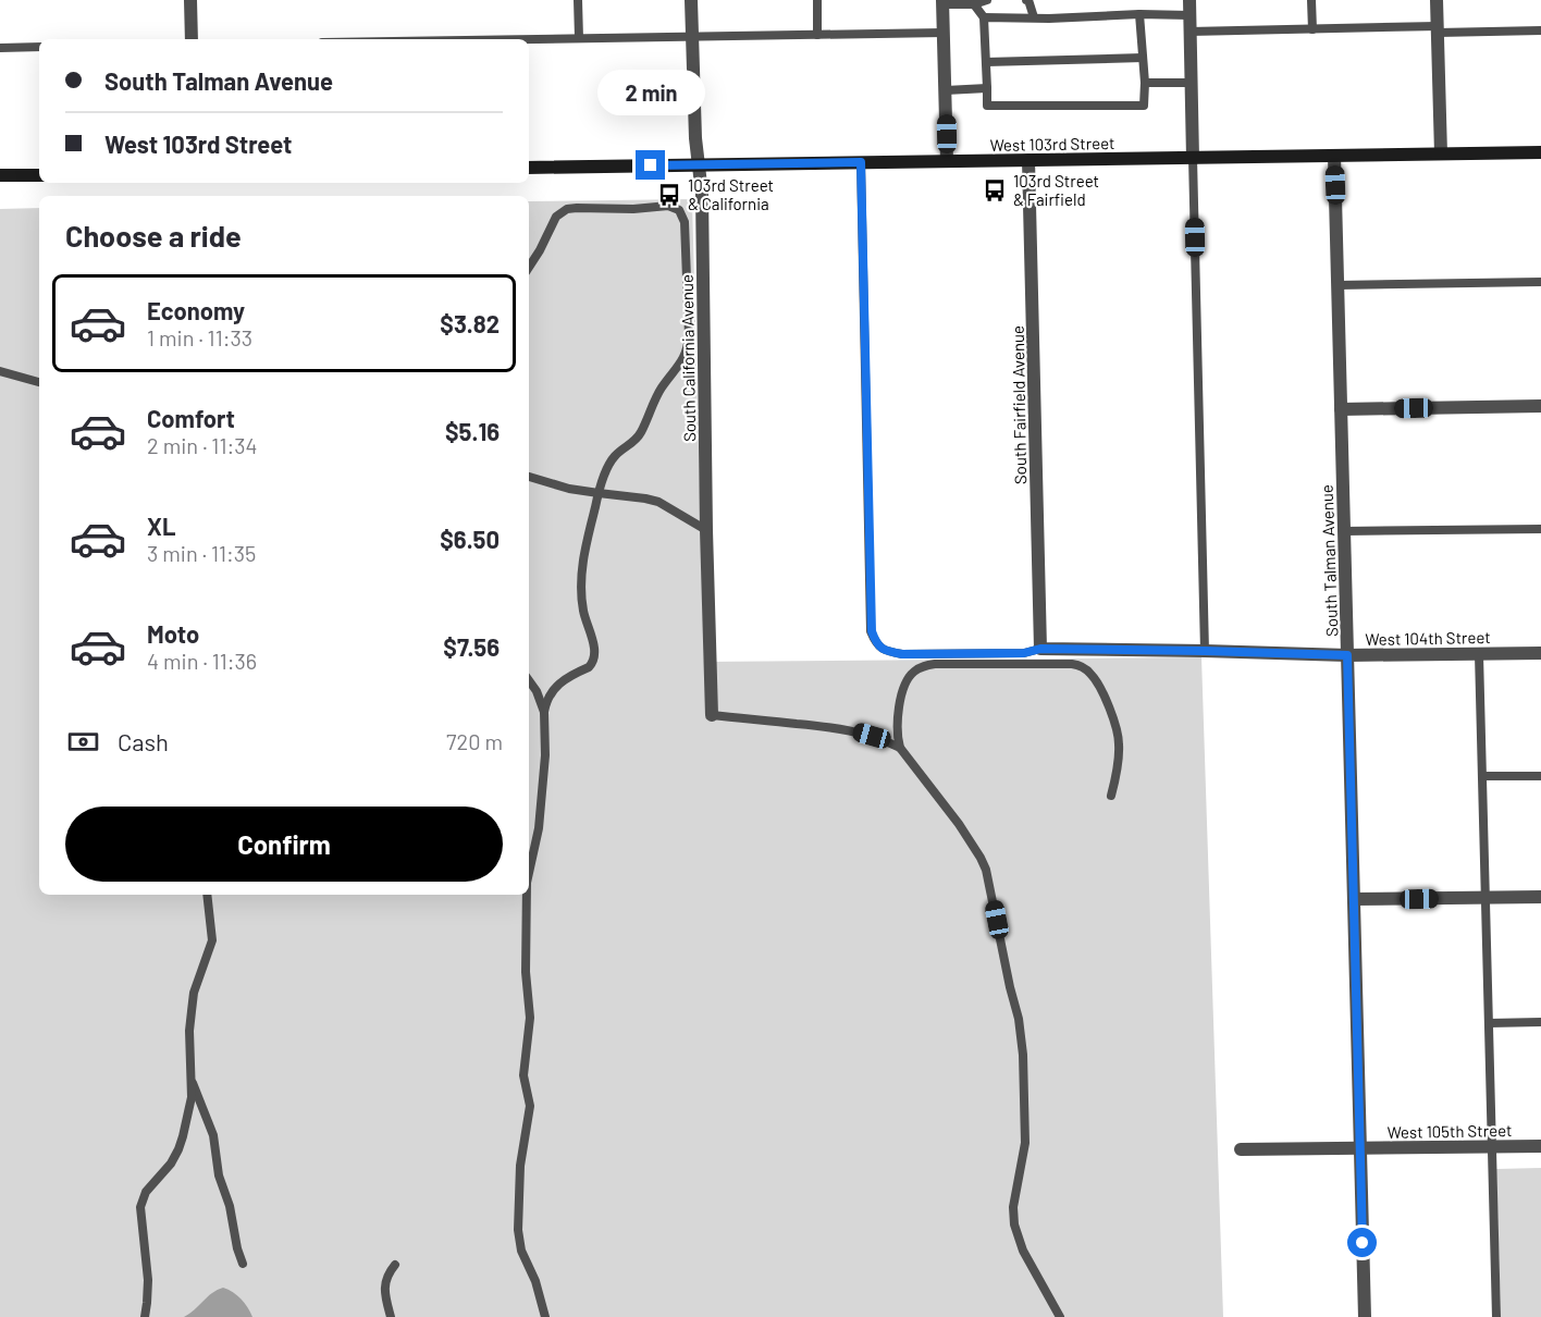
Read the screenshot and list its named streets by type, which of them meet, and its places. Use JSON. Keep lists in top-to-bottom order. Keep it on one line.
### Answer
{"streets":{"main road":["West 103rd Street"],"street":["South California Avenue","South Fairfield Avenue","South Talman Avenue","West 104th Street","West 105th Street"]},"crossings":[["West 103rd Street","South California Avenue"],["West 103rd Street","South Fairfield Avenue"],["West 103rd Street","South Talman Avenue"],["South Fairfield Avenue","West 104th Street"],["South Talman Avenue","West 104th Street"],["South Talman Avenue","West 105th Street"]],"places":{"bus stop":["103rd Street & Fairfield","103rd Street & California"]},"page":{"banner":["South Talman Avenue","West 103rd Street"],"bubble":"2 min","heading":"Choose a ride","list":[{"name":"Economy","note":"1 min · 11:33","value":"$3.82"},{"name":"Comfort","note":"2 min · 11:34","value":"$5.16"},{"name":"XL","note":"3 min · 11:35","value":"$6.50"},{"name":"Moto","note":"4 min · 11:36","value":"$7.56"}],"pay":["Cash","720 m"],"buttons":"Confirm"}}
